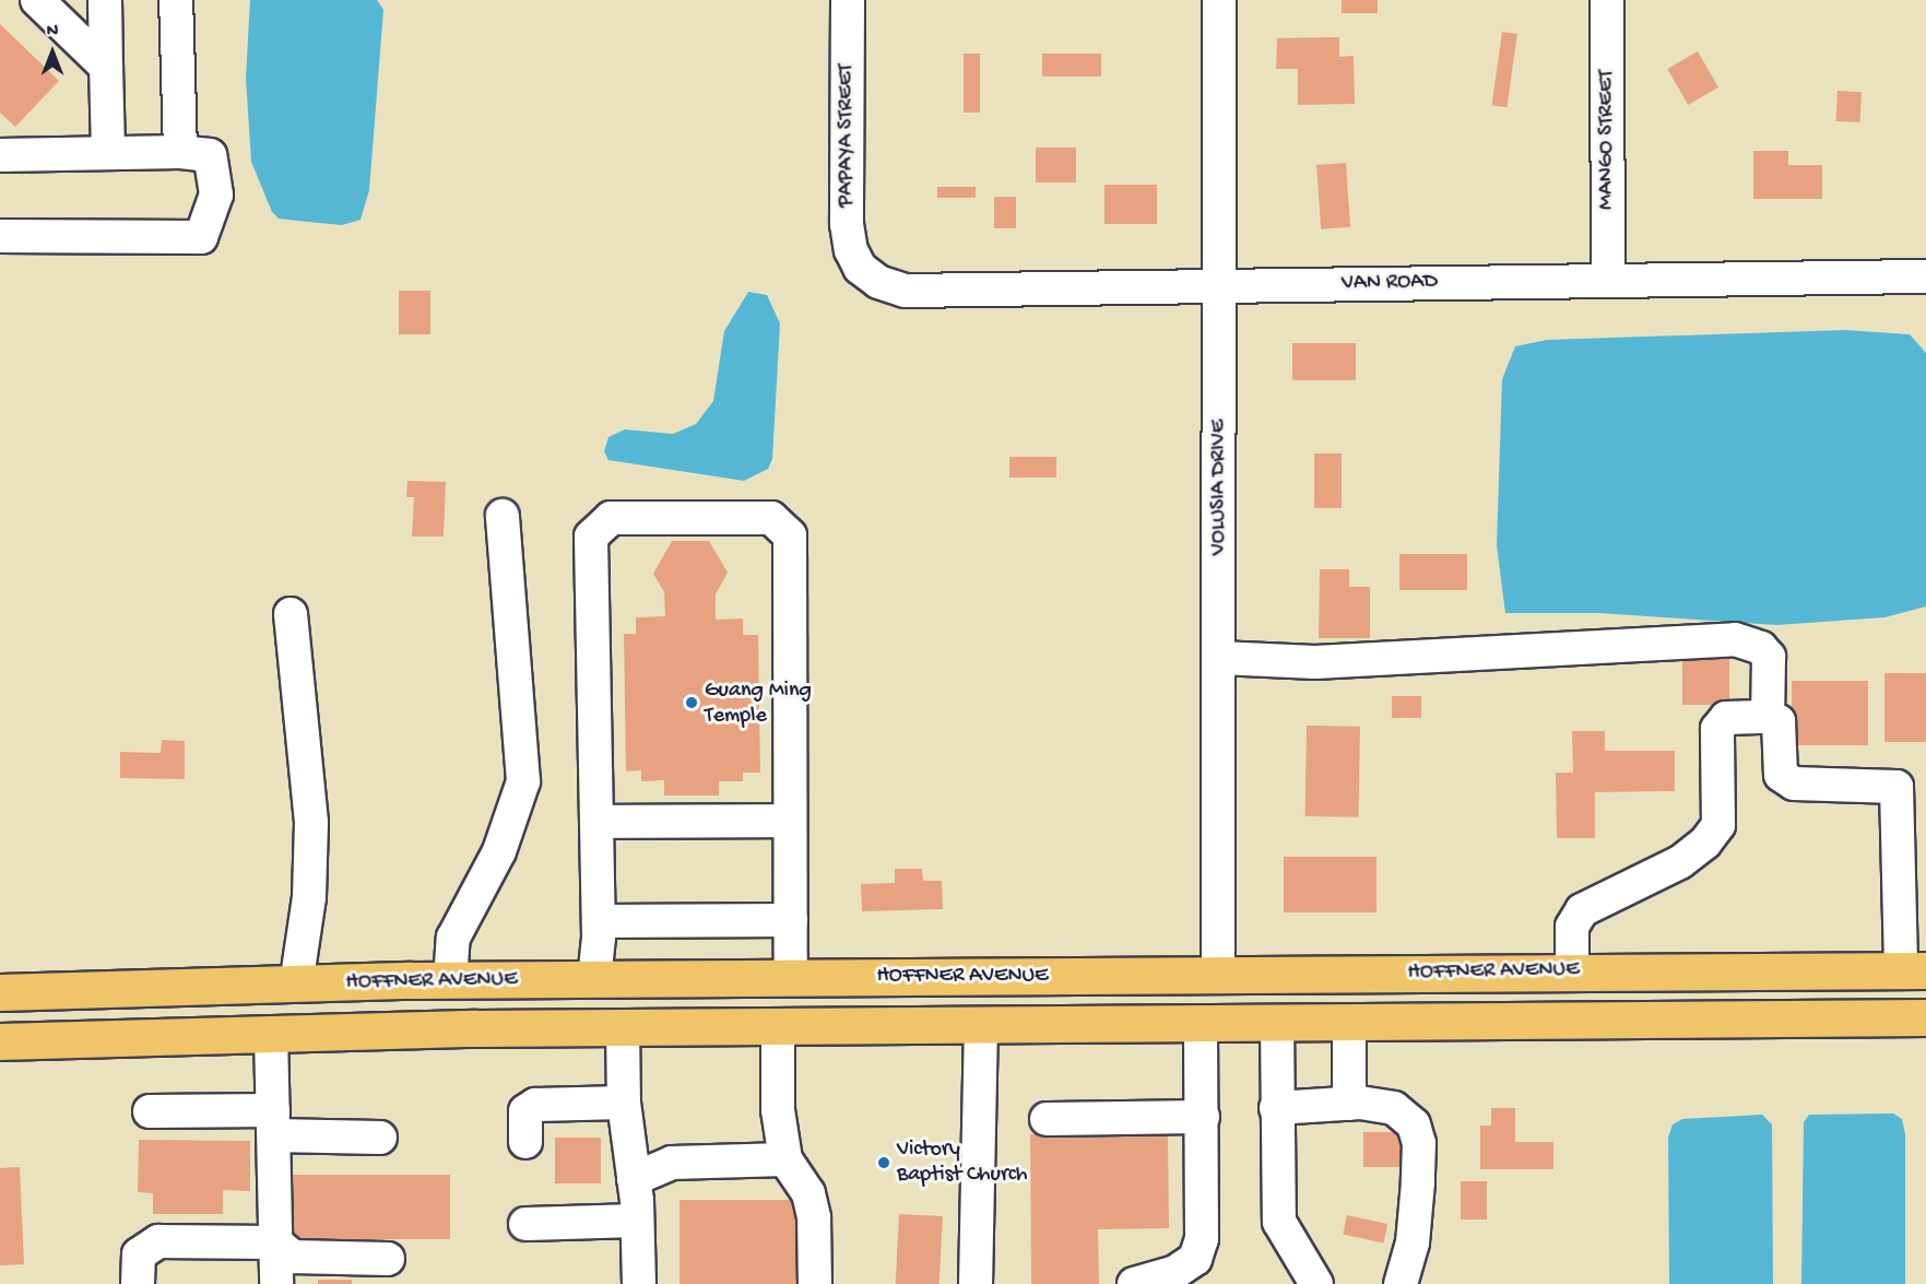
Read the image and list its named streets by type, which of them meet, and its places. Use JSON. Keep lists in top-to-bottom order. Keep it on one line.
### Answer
{"streets":{"main road":["HOFFNER AVENUE"],"street":["PAPAYA STREET","MANGO STREET","VAN ROAD","VOLUSIA DRIVE"]},"crossings":[["PAPAYA STREET","VAN ROAD"],["MANGO STREET","VAN ROAD"],["VAN ROAD","VOLUSIA DRIVE"],["VOLUSIA DRIVE","HOFFNER AVENUE"]],"places":["Guang Ming Temple","Victory Baptist Church"],"north":"top"}
